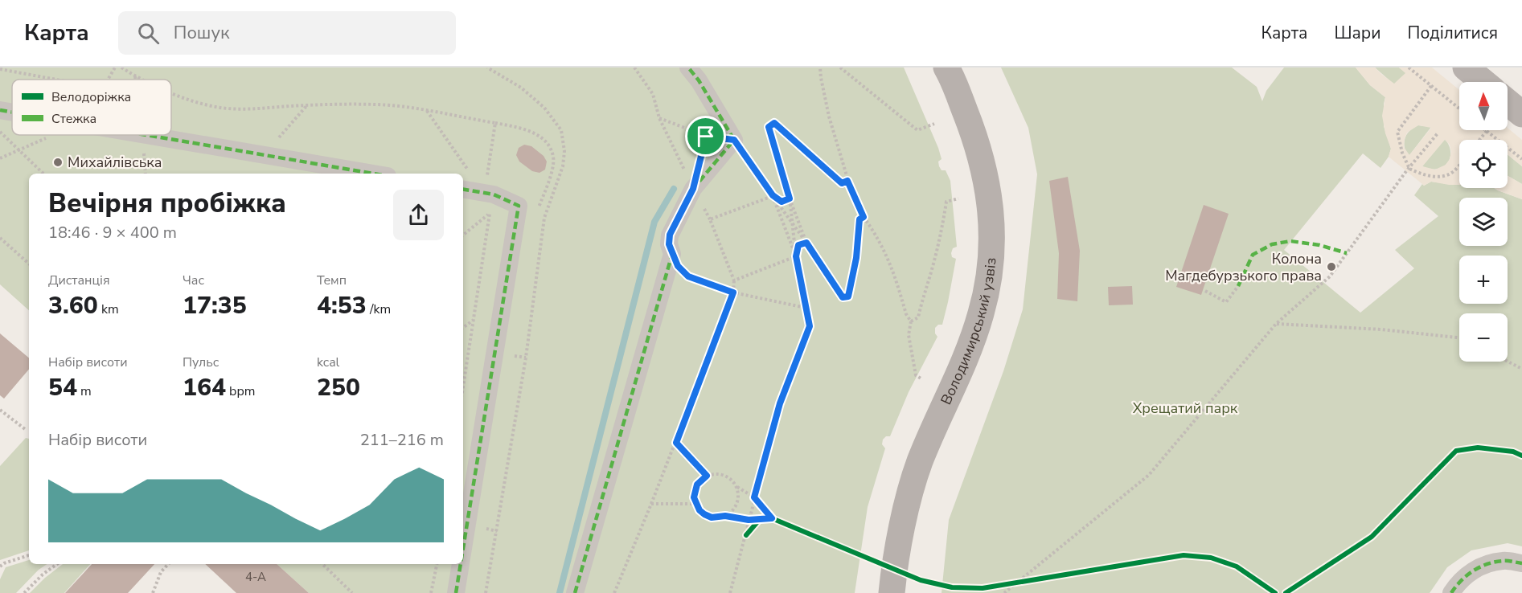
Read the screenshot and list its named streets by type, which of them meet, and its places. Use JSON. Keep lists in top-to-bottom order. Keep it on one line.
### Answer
{"streets":{"main road":["Володимирський узвіз"]},"parks":["Хрещатий парк"],"places":["Михайлівська","Колона Магдебурзького права"],"house_numbers":["4-А"],"legend":["Велодоріжка","Стежка"],"north":"top","page":{"header":"Карта","search":"Пошук","nav":["Карта","Шари","Поділитися"],"map_buttons":["+","−"],"heading":["Вечірня пробіжка","18:46 · 9 × 400 m"],"stats":[["Дистанція","3.60 km"],["Час","17:35"],["Темп","4:53 /km"],["Набір висоти","54 m"],["Пульс","164 bpm"],["kcal","250"]],"chart":["Набір висоти","211–216 m"]}}
